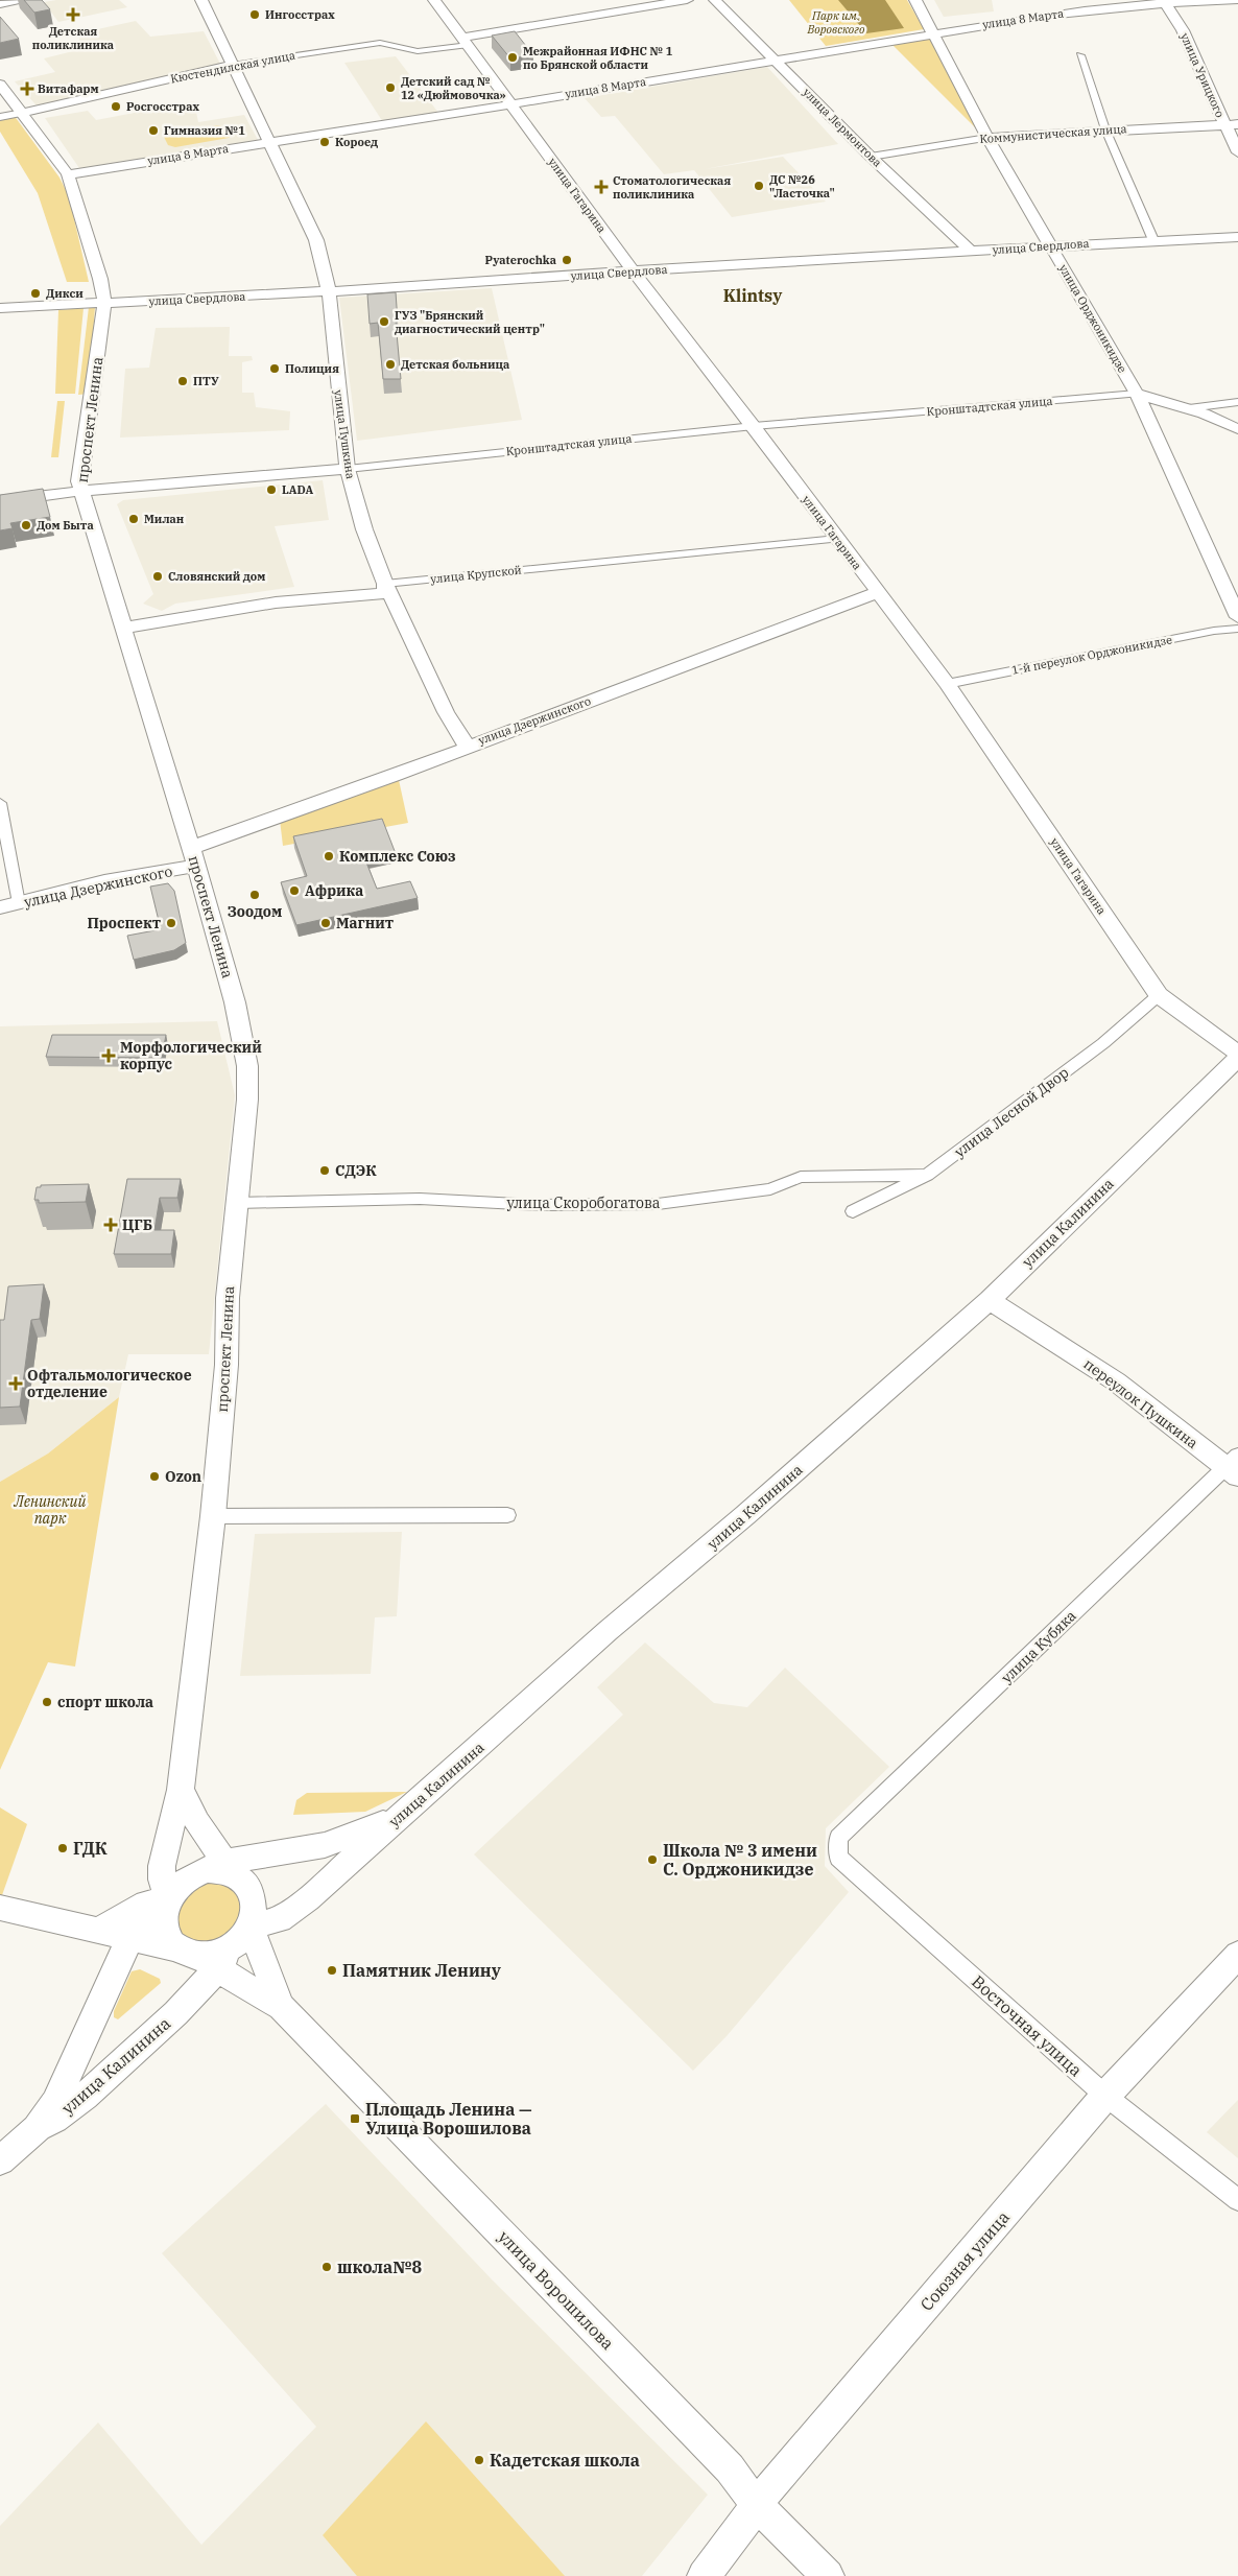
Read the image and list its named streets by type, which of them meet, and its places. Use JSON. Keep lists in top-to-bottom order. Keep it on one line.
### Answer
{"streets":{"street":["улица 8 Марта","Кюстендилская улица","улица Урицкого","улица Лермонтова","Коммунистическая улица","улица Гагарина","улица Свердлова","улица Орджоникидзе","Кронштадтская улица","проспект Ленина","улица Пушкина","улица Крупской","1-й переулок Орджоникидзе","улица Дзержинского","улица Лесной Двор","улица Скоробогатова","улица Калинина","переулок Пушкина","улица Кубяка","Восточная улица","Союзная улица","улица Ворошилова"]},"crossings":[["улица 8 Марта","улица Урицкого"],["улица 8 Марта","улица Лермонтова"],["улица 8 Марта","улица Гагарина"],["улица 8 Марта","улица Орджоникидзе"],["улица 8 Марта","проспект Ленина"],["улица 8 Марта","улица Пушкина"],["Кюстендилская улица","улица Гагарина"],["Кюстендилская улица","проспект Ленина"],["Кюстендилская улица","улица Пушкина"],["улица Урицкого","Коммунистическая улица"],["улица Лермонтова","Коммунистическая улица"],["улица Лермонтова","улица Свердлова"],["Коммунистическая улица","улица Орджоникидзе"],["улица Гагарина","улица Свердлова"],["улица Гагарина","Кронштадтская улица"],["улица Гагарина","улица Крупской"],["улица Гагарина","1-й переулок Орджоникидзе"],["улица Гагарина","улица Дзержинского"],["улица Гагарина","улица Лесной Двор"],["улица Свердлова","улица Орджоникидзе"],["улица Свердлова","проспект Ленина"],["улица Свердлова","улица Пушкина"],["улица Орджоникидзе","Кронштадтская улица"],["Кронштадтская улица","проспект Ленина"],["Кронштадтская улица","улица Пушкина"],["проспект Ленина","улица Крупской"],["проспект Ленина","улица Дзержинского"],["проспект Ленина","улица Скоробогатова"],["проспект Ленина","улица Калинина"],["улица Пушкина","улица Крупской"],["улица Пушкина","улица Дзержинского"],["улица Лесной Двор","улица Скоробогатова"],["улица Калинина","переулок Пушкина"],["переулок Пушкина","улица Кубяка"],["улица Кубяка","Восточная улица"],["Восточная улица","Союзная улица"],["Союзная улица","улица Ворошилова"]],"districts":["Klintsy"],"parks":["Парк им. Воровского","Ленинский парк"],"places":{"health":["Детская поликлиника","Витафарм","Стоматологическая поликлиника","Морфологический корпус","ЦГБ","Офтальмологическое отделение"],"other":["Ингосстрах","Межрайонная ИФНС № 1 по Брянской области","Детский сад № 12 «Дюймовочка»","Росгосстрах","Гимназия №1","Короед","ДС №26 \"Ласточка\"","Pyaterochka","Дикси","ГУЗ \"Брянский диагностический центр\"","Детская больница","Полиция","ПТУ","LADA","Милан","Дом Быта","Словянский дом","Комплекс Союз","Африка","Зоодом","Проспект","Магнит","СДЭК","Ozon","спорт школа","ГДК","Школа № 3 имени С. Орджоникидзе","Памятник Ленину","школа№8","Кадетская школа"],"transit":["Площадь Ленина — Улица Ворошилова"]}}
